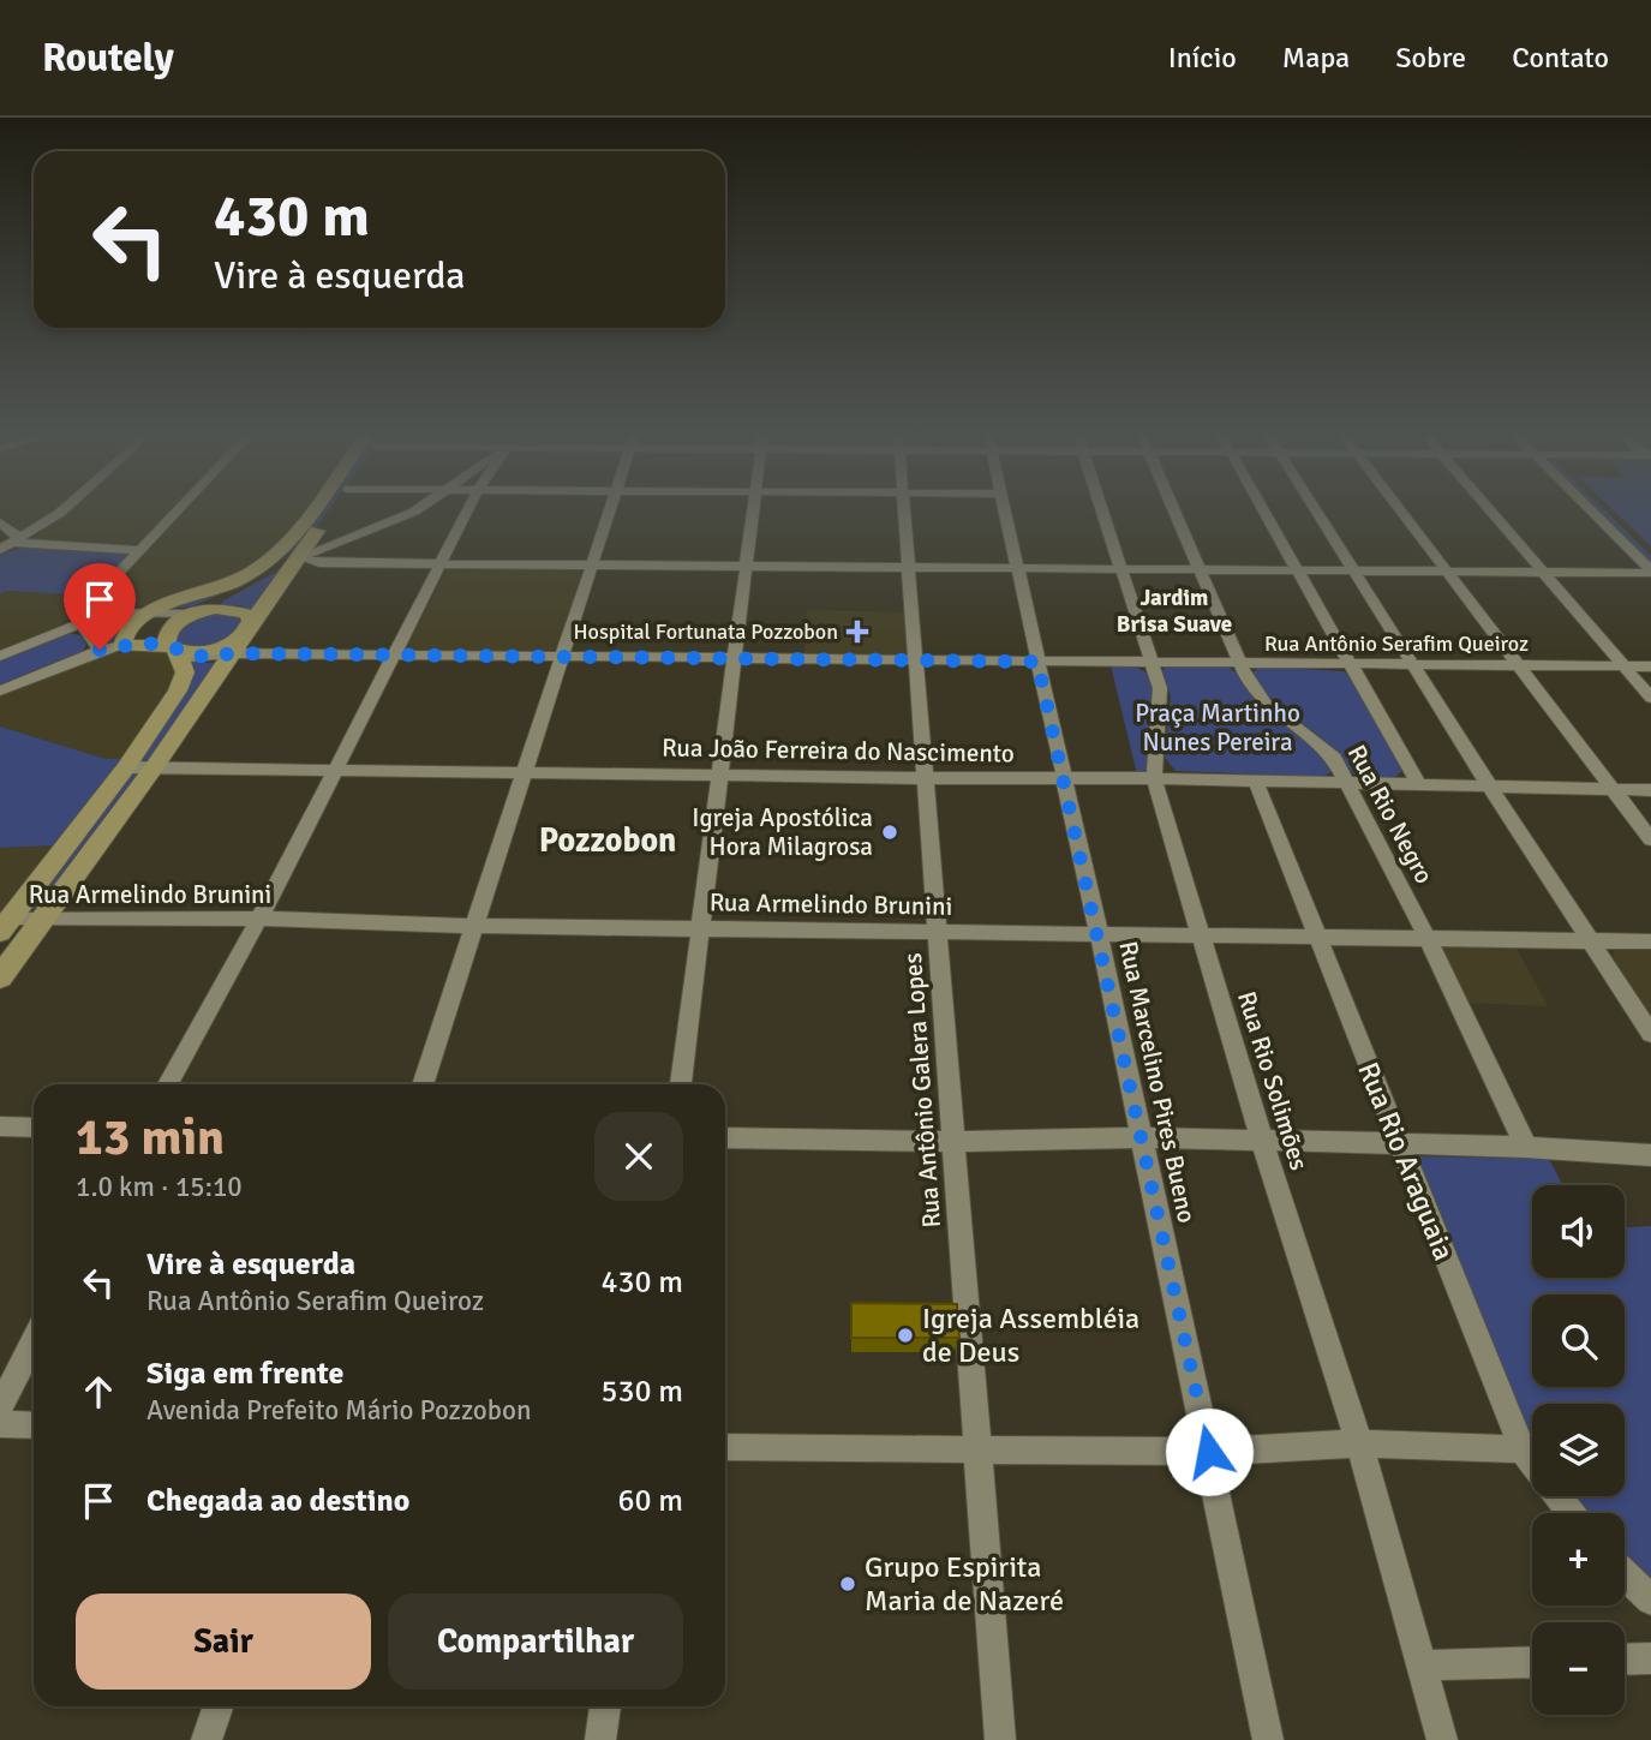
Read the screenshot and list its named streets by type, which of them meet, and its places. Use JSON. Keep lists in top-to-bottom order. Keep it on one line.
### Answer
{"streets":{"street":["Rua Antônio Serafim Queiroz","Rua João Ferreira do Nascimento","Rua Rio Negro","Rua Armelindo Brunini","Rua Rio Solimões","Rua Marcelino Pires Bueno","Rua Antônio Galera Lopes","Rua Rio Araguaia"]},"crossings":[["Rua Antônio Serafim Queiroz","Rua Rio Negro"],["Rua Antônio Serafim Queiroz","Rua Rio Solimões"],["Rua Antônio Serafim Queiroz","Rua Marcelino Pires Bueno"],["Rua Antônio Serafim Queiroz","Rua Antônio Galera Lopes"],["Rua João Ferreira do Nascimento","Rua Rio Negro"],["Rua João Ferreira do Nascimento","Rua Rio Solimões"],["Rua João Ferreira do Nascimento","Rua Marcelino Pires Bueno"],["Rua João Ferreira do Nascimento","Rua Antônio Galera Lopes"],["Rua João Ferreira do Nascimento","Rua Rio Araguaia"],["Rua Rio Negro","Rua Armelindo Brunini"],["Rua Armelindo Brunini","Rua Rio Solimões"],["Rua Armelindo Brunini","Rua Marcelino Pires Bueno"],["Rua Armelindo Brunini","Rua Antônio Galera Lopes"],["Rua Armelindo Brunini","Rua Rio Araguaia"]],"districts":["Jardim Brisa Suave","Pozzobon"],"parks":["Praça Martinho Nunes Pereira"],"places":{"health":["Hospital Fortunata Pozzobon"],"other":["Igreja Apostólica Hora Milagrosa","Igreja Assembléia de Deus","Grupo Espirita Maria de Nazeré"]},"page":{"header":"Routely","nav":["Início","Mapa","Sobre","Contato"],"turn":["430 m","Vire à esquerda"],"heading":["13 min","1.0 km · 15:10"],"map_buttons":["+","−"],"list":[{"name":"Vire à esquerda","note":"Rua Antônio Serafim Queiroz","value":"430 m"},{"name":"Siga em frente","note":"Avenida Prefeito Mário Pozzobon","value":"530 m"},{"name":"Chegada ao destino","value":"60 m"}],"buttons":["Sair","Compartilhar"]}}
